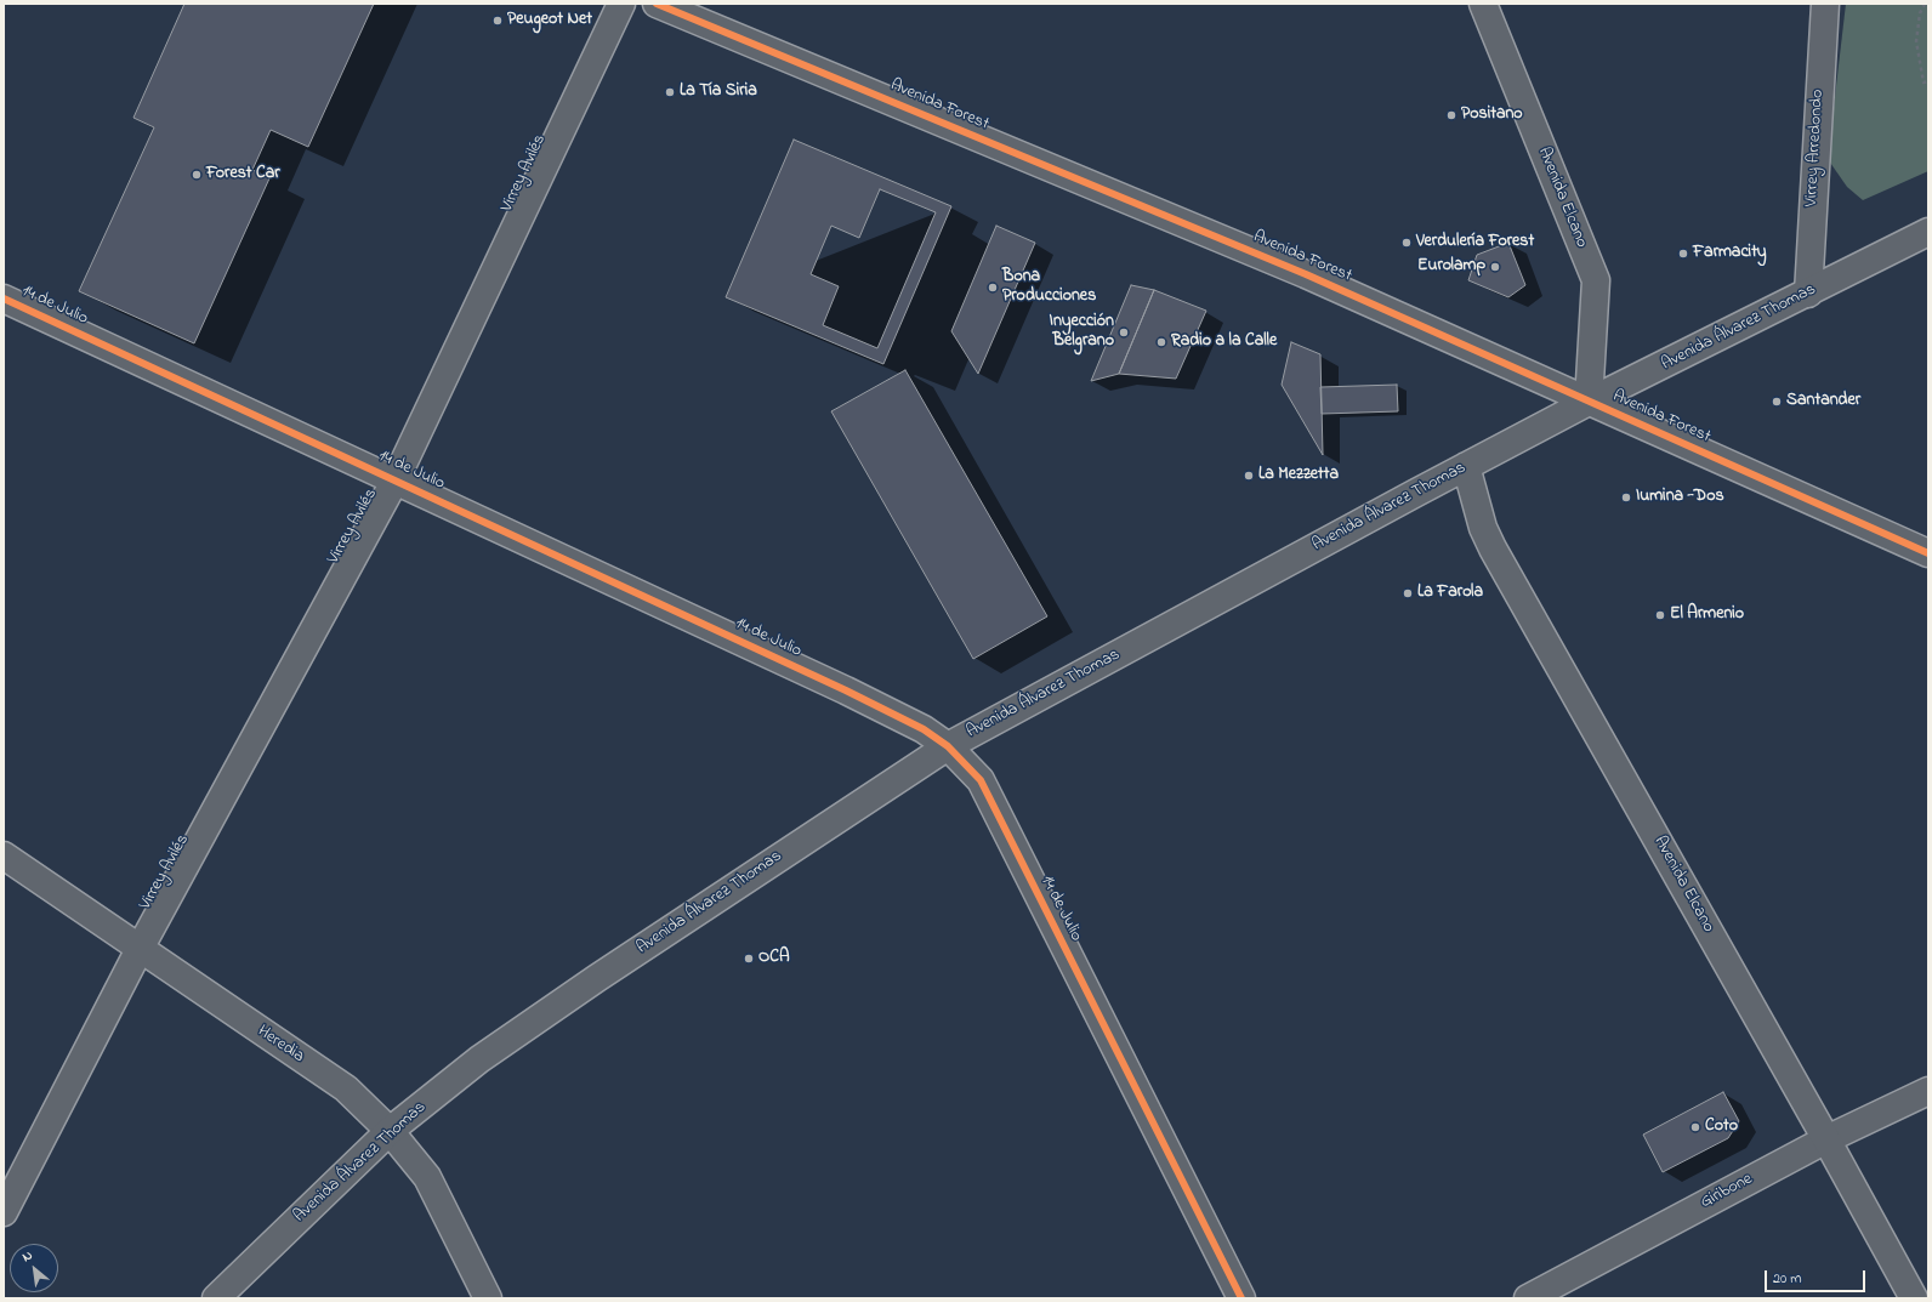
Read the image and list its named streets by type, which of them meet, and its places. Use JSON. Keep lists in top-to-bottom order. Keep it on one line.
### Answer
{"streets":{"main road":["Avenida Forest","Virrey Arredondo","Virrey Avilés","Avenida Elcano","14 de Julio","Avenida Álvarez Thomas","Heredia","Giribone"]},"crossings":[["Avenida Forest","Avenida Elcano"],["Avenida Forest","Avenida Álvarez Thomas"],["Virrey Arredondo","Avenida Álvarez Thomas"],["Virrey Avilés","14 de Julio"],["Virrey Avilés","Heredia"],["Avenida Elcano","Avenida Álvarez Thomas"],["Avenida Elcano","Giribone"],["14 de Julio","Avenida Álvarez Thomas"],["Avenida Álvarez Thomas","Heredia"]],"places":["Peugeot Net","La Tía Siria","Positano","Forest Car","Verdulería Forest","Farmacity","Eurolamp","Bona Producciones","Inyección Belgrano","Radio a la Calle","Santander","La Mezzetta","Iumina -Dos","La Farola","El Armenio","OCA","Coto"],"scale_bar":"20 m","north":"top left"}
